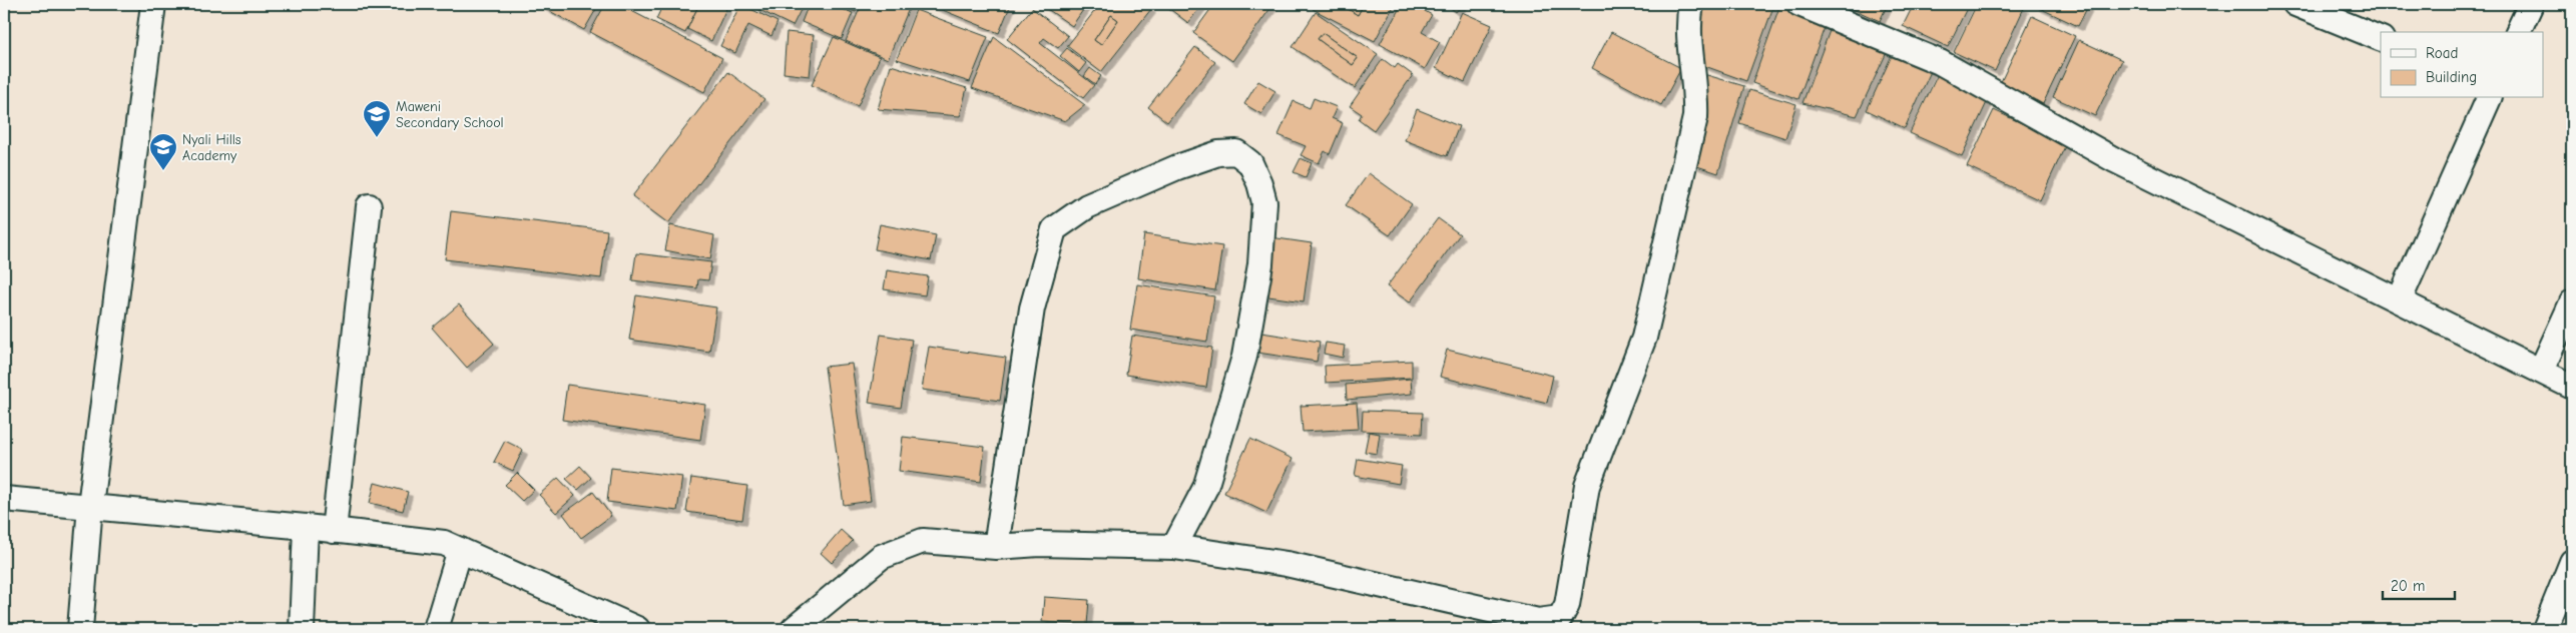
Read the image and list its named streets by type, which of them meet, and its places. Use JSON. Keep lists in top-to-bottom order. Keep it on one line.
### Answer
{"places":{"school or university":["Maweni Secondary School","Nyali Hills Academy"]},"legend":["Road","Building"],"scale_bar":"20 m"}
